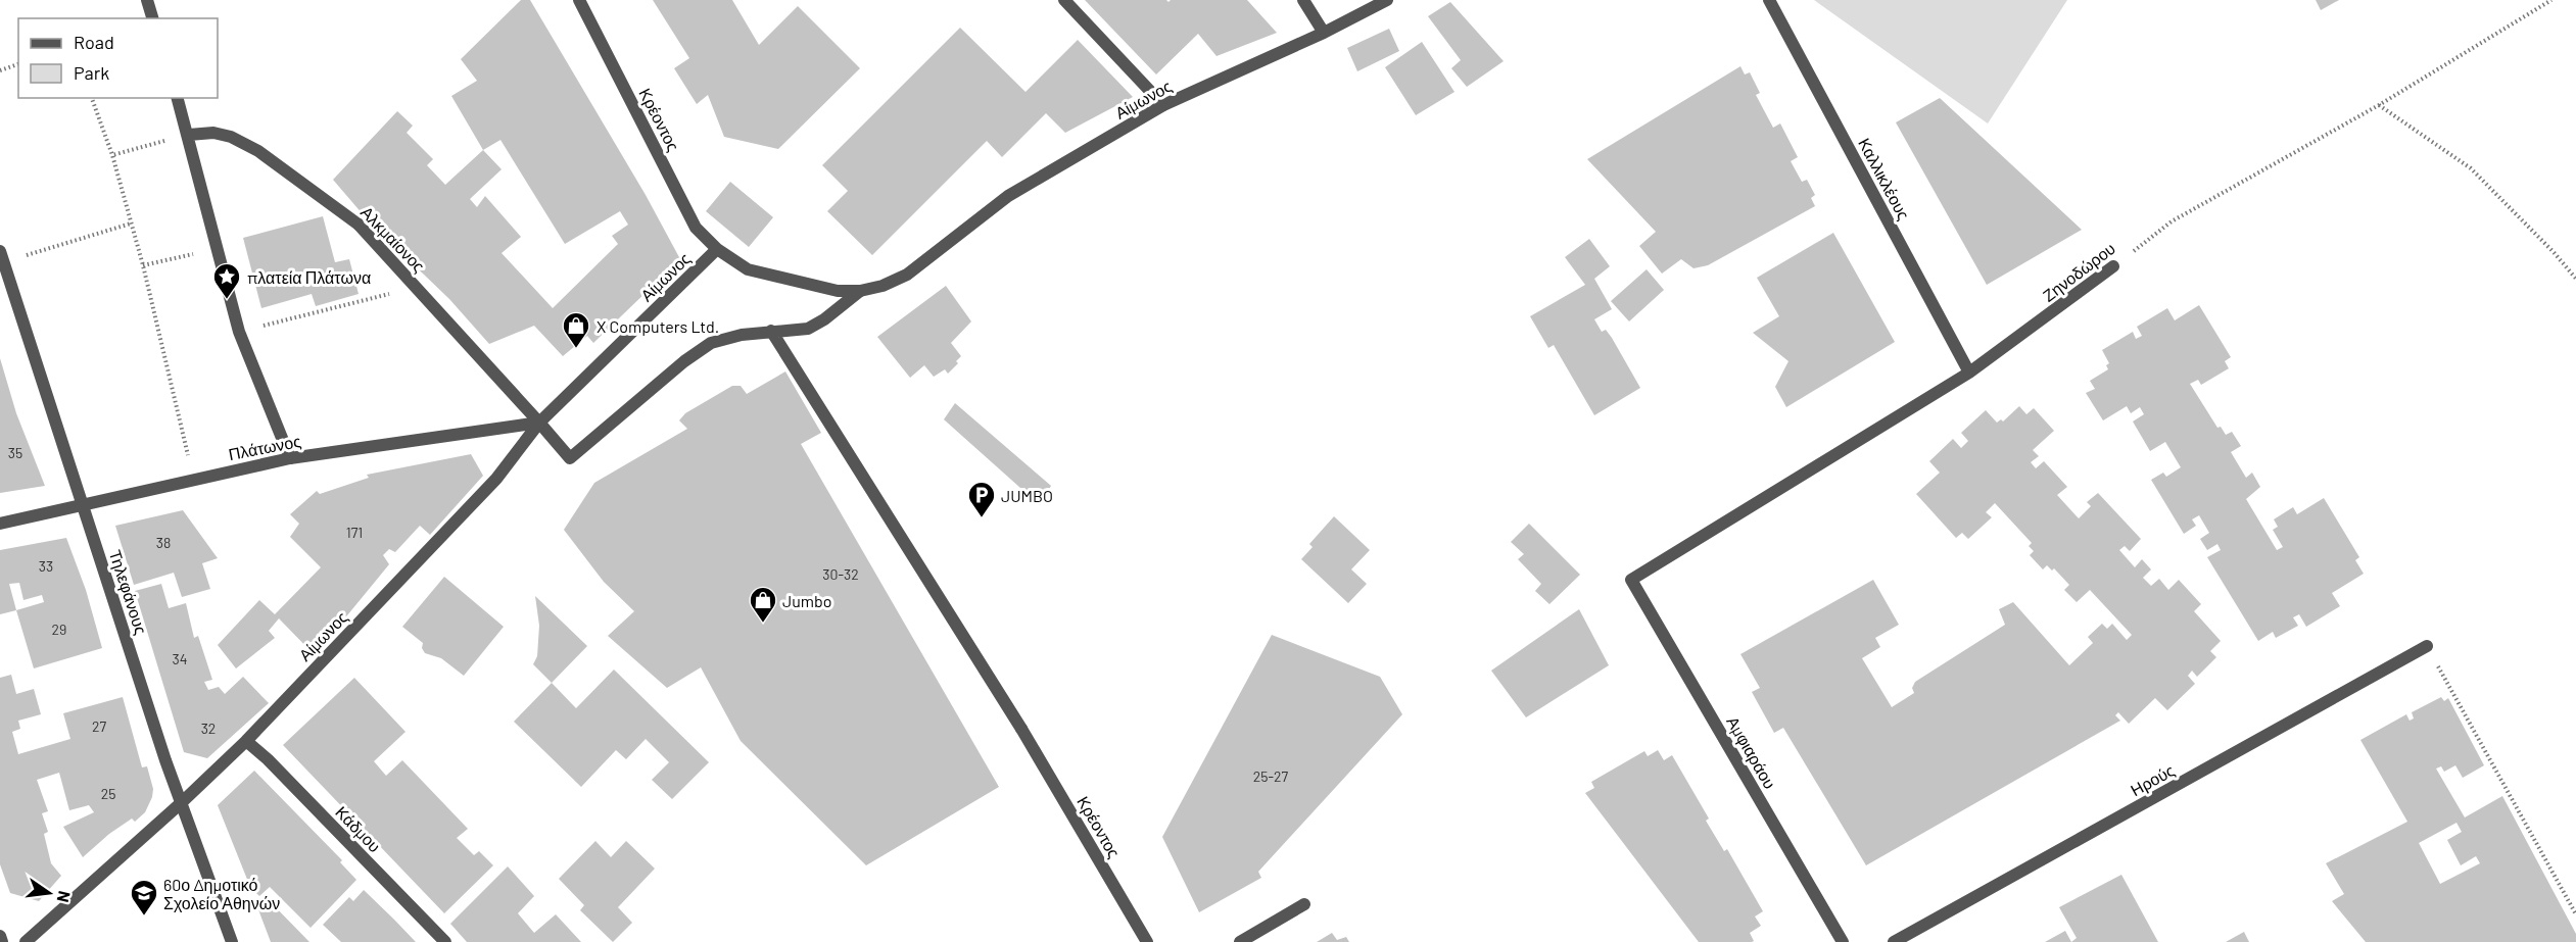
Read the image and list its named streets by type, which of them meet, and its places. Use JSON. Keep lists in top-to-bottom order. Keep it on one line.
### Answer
{"streets":{"street":["Αίμωνος","Κρέοντος","Καλλικλέους","Αλκμαίονος","Ζηνοδώρου","Πλάτωνος","Τηλεφάνους","Αμφιαράου","Ηρούς","Κάδμου"]},"crossings":[["Αίμωνος","Κρέοντος"],["Αίμωνος","Αλκμαίονος"],["Αίμωνος","Πλάτωνος"],["Αίμωνος","Τηλεφάνους"],["Αίμωνος","Κάδμου"],["Κρέοντος","Αλκμαίονος"],["Καλλικλέους","Ζηνοδώρου"],["Αλκμαίονος","Πλάτωνος"],["Ζηνοδώρου","Αμφιαράου"],["Πλάτωνος","Τηλεφάνους"]],"places":{"place":["πλατεία Πλάτωνα"],"shop":["X Computers Ltd.","Jumbo"],"parking":["JUMBO"],"school or university":["60ο Δημοτικό Σχολείο Αθηνών"]},"house_numbers":["35","171","38","33","30-32","29","34","27","32","25-27","25"],"legend":["Road","Park"],"north":"right"}
